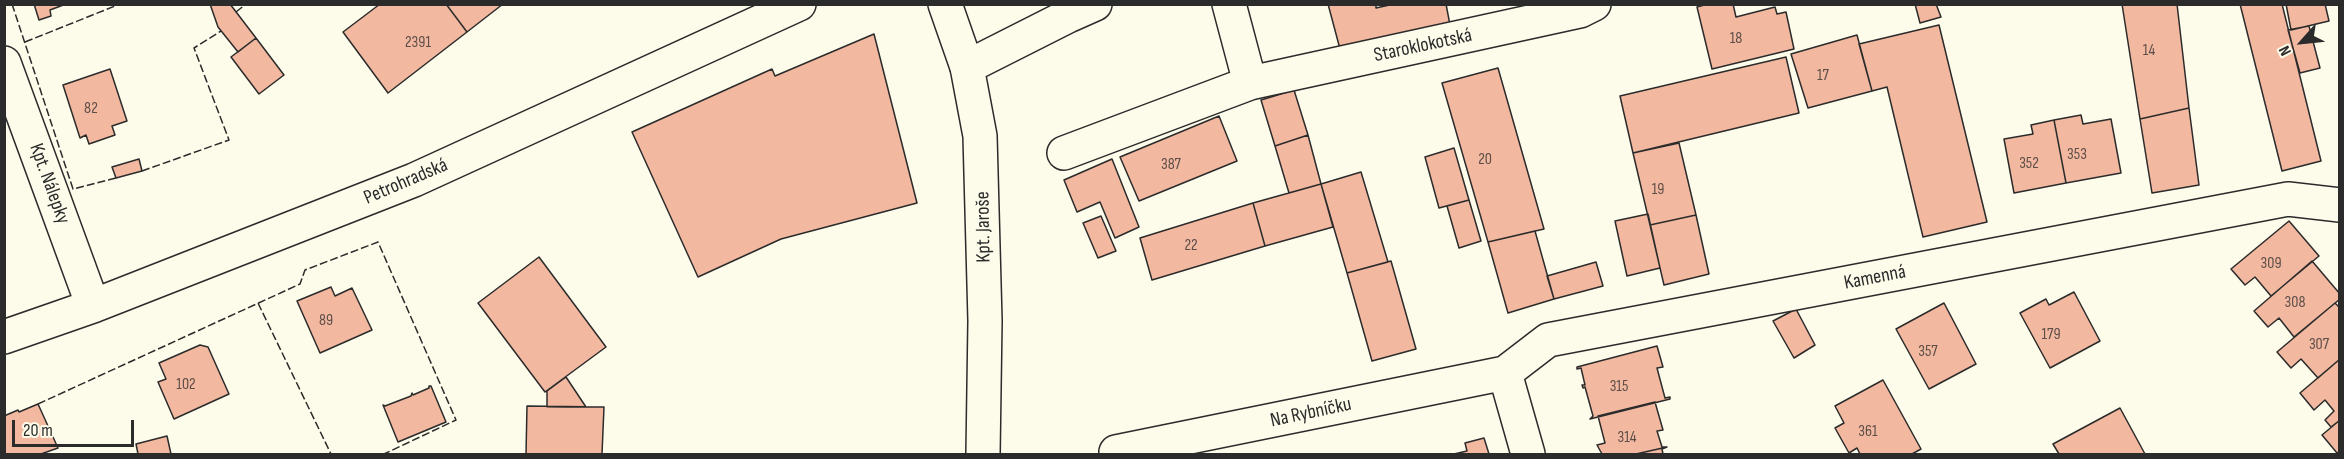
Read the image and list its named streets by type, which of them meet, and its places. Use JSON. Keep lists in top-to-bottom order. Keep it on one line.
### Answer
{"streets":{"street":["Staroklokotská","Petrohradská","Kpt. Nálepky","Kpt. Jaroše","Kamenná","Na Rybníčku"]},"crossings":[["Petrohradská","Kpt. Nálepky"],["Kamenná","Na Rybníčku"]],"house_numbers":["18","2391","14","17","82","353","20","352","387","19","22","309","308","89","179","307","357","102","315","361","314"],"scale_bar":"20 m","north":"bottom left"}
